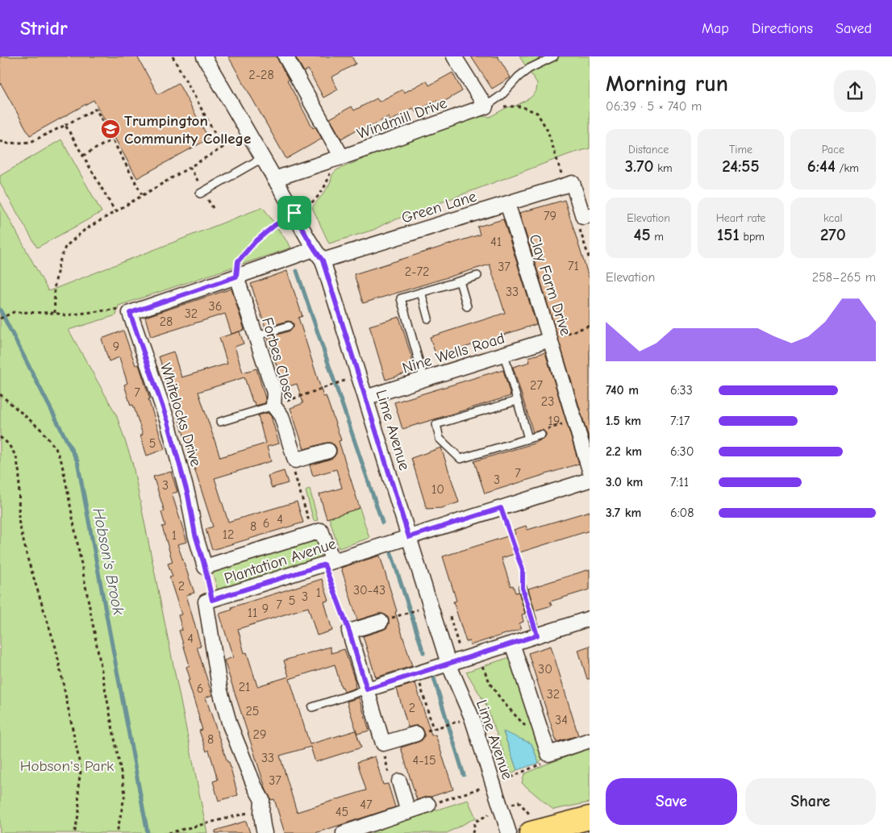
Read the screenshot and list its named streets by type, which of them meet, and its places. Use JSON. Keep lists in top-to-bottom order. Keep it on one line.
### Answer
{"streets":{"street":["Windmill Drive","Green Lane","Clay Farm Drive","Nine Wells Road","Forbes Close","Whitelocks Drive","Lime Avenue","Plantation Avenue"]},"crossings":[["Windmill Drive","Lime Avenue"],["Green Lane","Clay Farm Drive"],["Green Lane","Lime Avenue"],["Clay Farm Drive","Nine Wells Road"],["Nine Wells Road","Lime Avenue"],["Lime Avenue","Plantation Avenue"]],"water":["Hobson's Brook"],"parks":["Hobson's Park"],"places":{"school or university":["Trumpington Community College"]},"house_numbers":["2-28","79","41","71","37","2-72","33","36","32","28","9","27","7","23","19","5","7","3","3","10","4","6","8","12","1","2","30-43","1","3","5","7","9","11","4","30","21","6","32","2","25","34","29","8","33","4-15","37","47","45"],"page":{"header":"Stridr","nav":["Map","Directions","Saved"],"heading":["Morning run","06:39 · 5 × 740 m"],"stats":[["Distance","3.70 km"],["Time","24:55"],["Pace","6:44 /km"],["Elevation","45 m"],["Heart rate","151 bpm"],["kcal","270"]],"chart":["Elevation","258–265 m"],"list":[{"name":"740 m","note":"6:33"},{"name":"1.5 km","note":"7:17"},{"name":"2.2 km","note":"6:30"},{"name":"3.0 km","note":"7:11"},{"name":"3.7 km","note":"6:08"}],"buttons":["Save","Share"]}}
